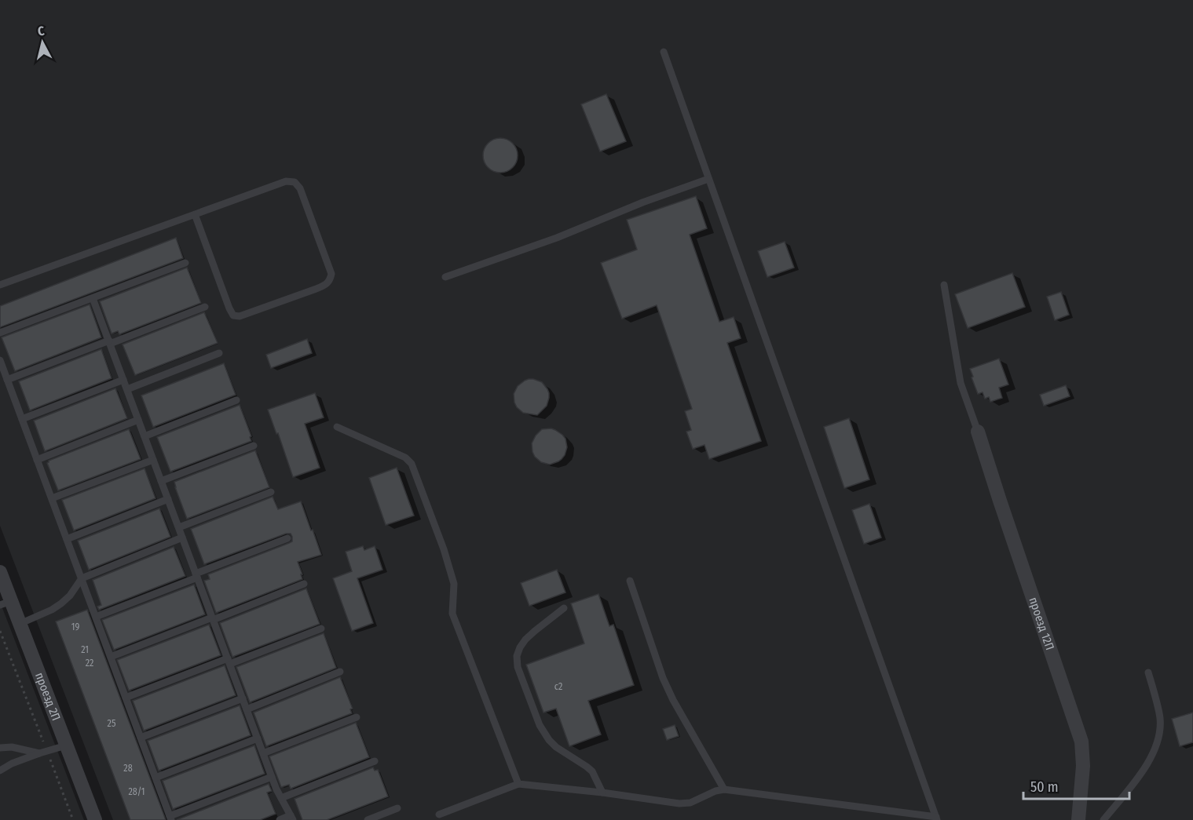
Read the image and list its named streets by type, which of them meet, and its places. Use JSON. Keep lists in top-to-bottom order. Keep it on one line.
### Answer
{"streets":{"street":["проезд 12П","проезд 2П"]},"house_numbers":["19","21","22","с2","25","28","28/1"],"scale_bar":"50 m","north":"top"}
